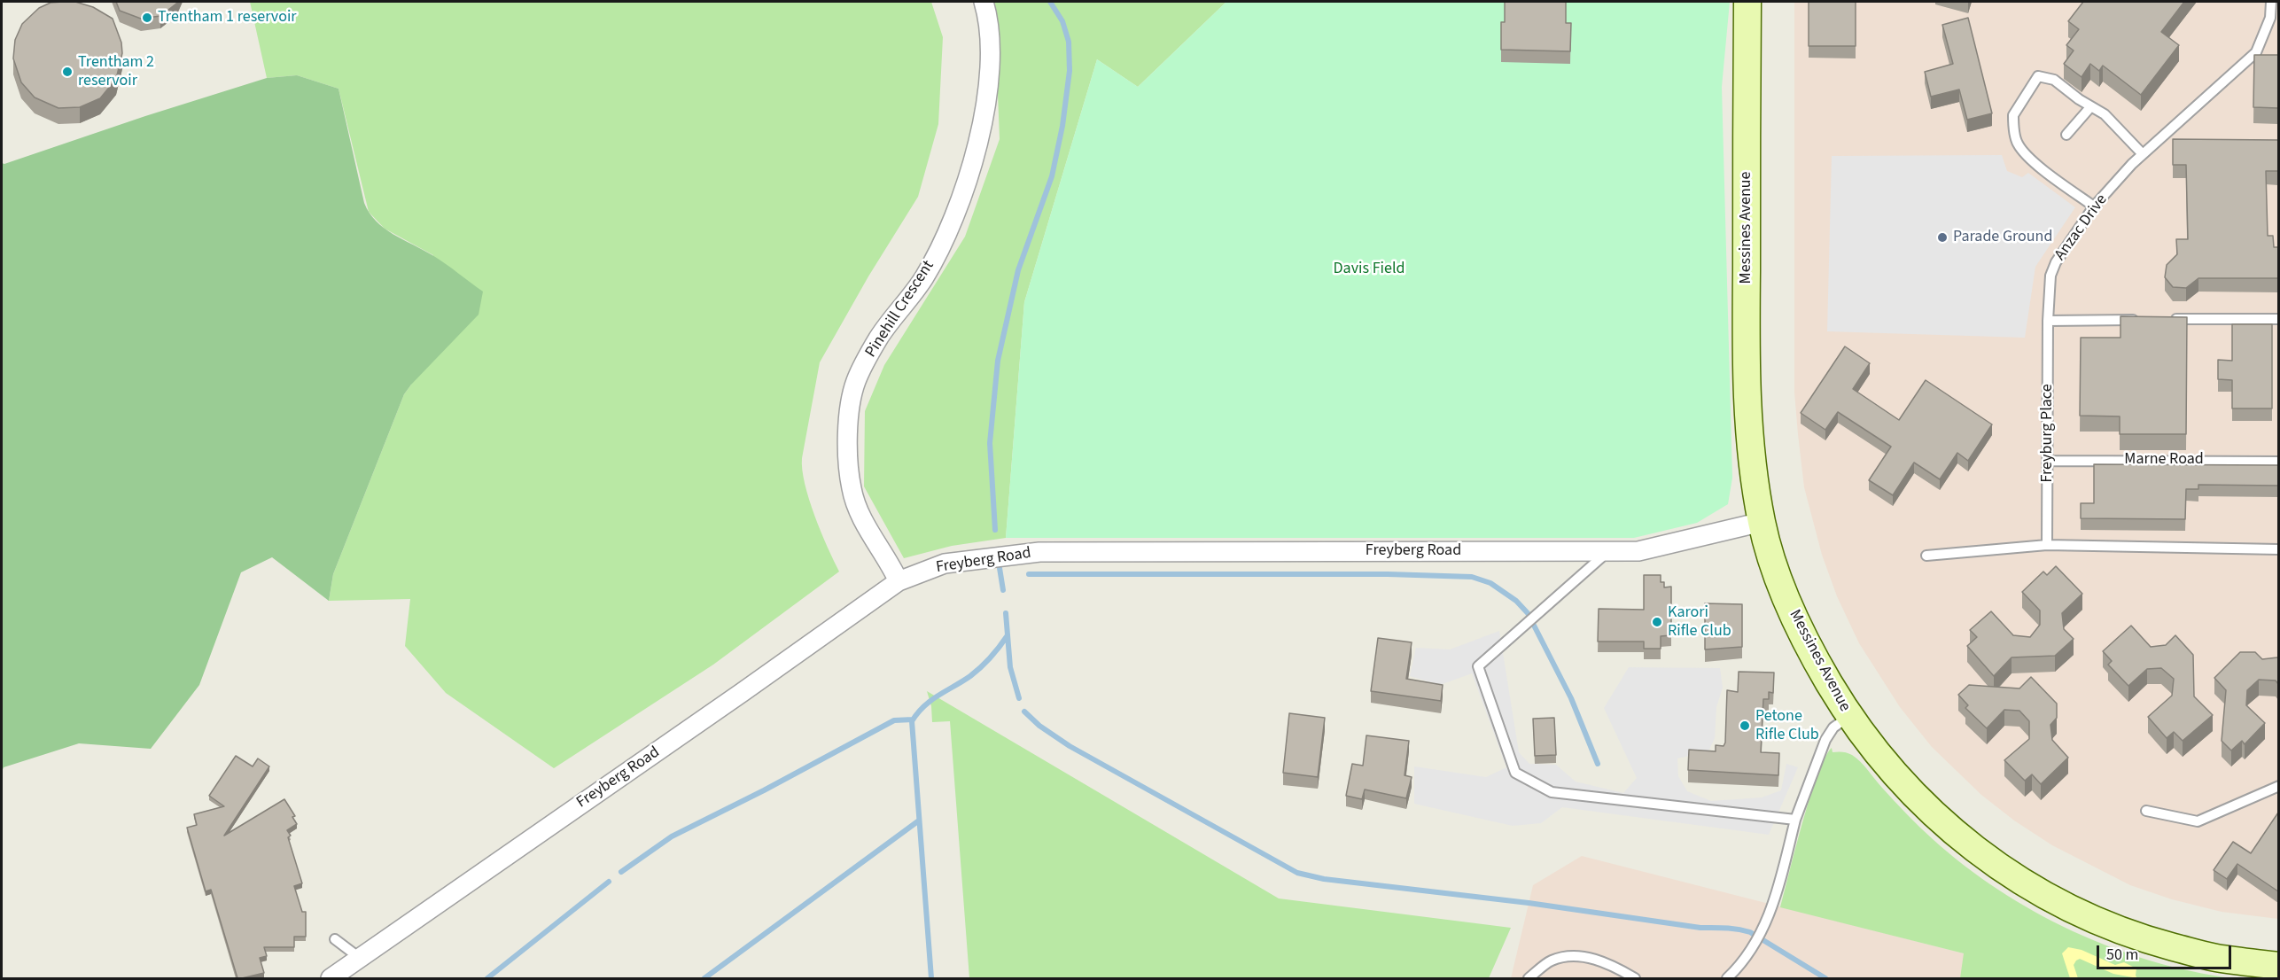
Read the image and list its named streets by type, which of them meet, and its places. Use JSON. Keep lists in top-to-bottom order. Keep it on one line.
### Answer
{"streets":{"street":["Messines Avenue","Pinehill Crescent","Freyberg Road"],"lane":["Anzac Drive","Freyburg Place","Marne Road"]},"crossings":[["Messines Avenue","Freyberg Road"],["Anzac Drive","Freyburg Place"],["Pinehill Crescent","Freyberg Road"],["Freyburg Place","Marne Road"]],"parks":["Davis Field"],"places":["Trentham 1 reservoir","Trentham 2 reservoir","Parade Ground","Karori Rifle Club","Petone Rifle Club"],"scale_bar":"50 m"}
